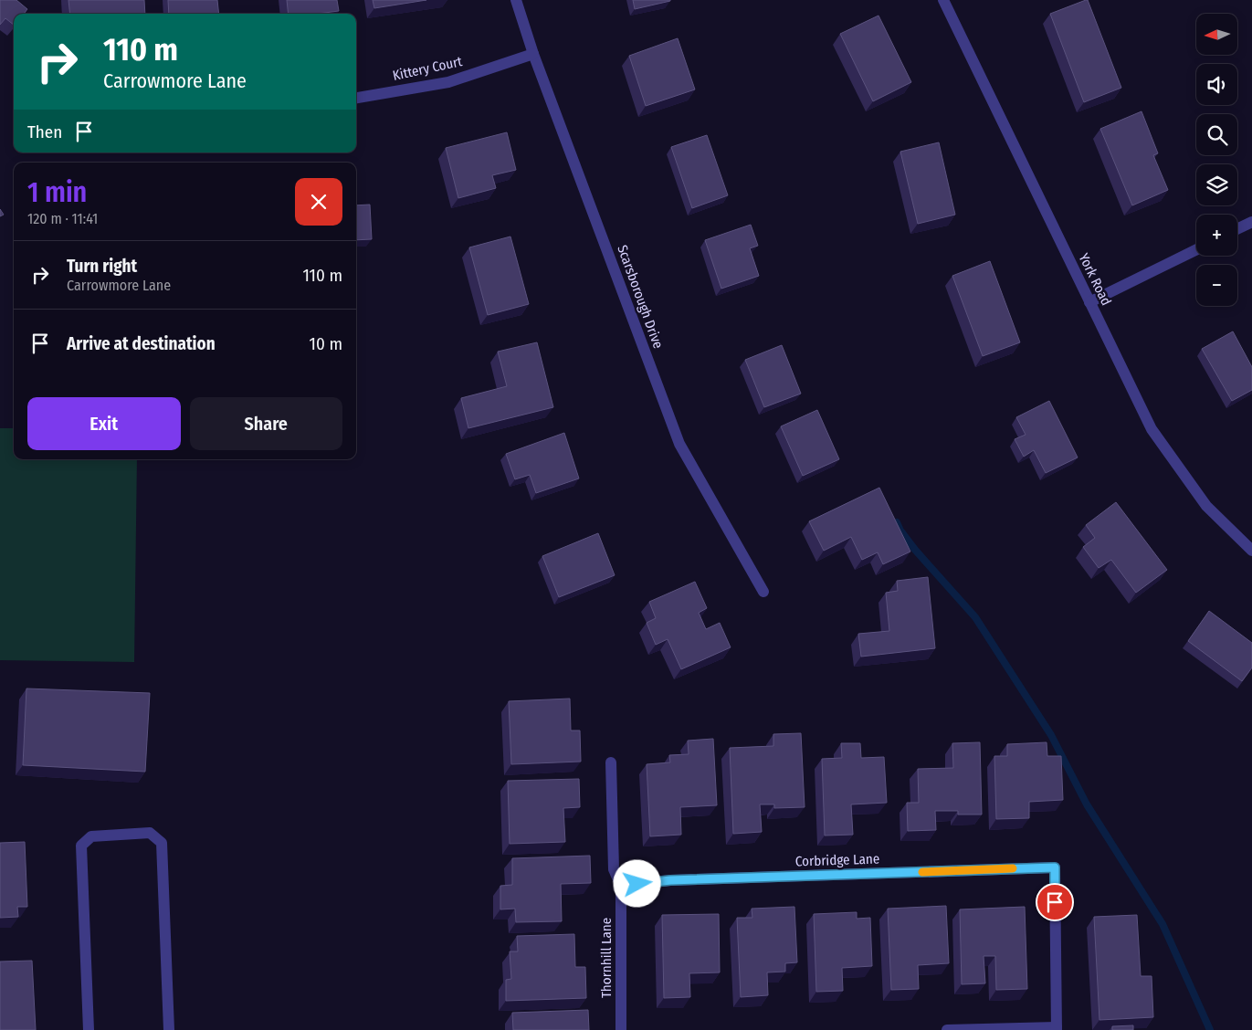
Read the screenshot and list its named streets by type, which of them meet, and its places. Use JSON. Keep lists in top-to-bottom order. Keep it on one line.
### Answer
{"streets":{"street":["Kittery Court","York Road","Scarsborough Drive","Corbridge Lane","Thornhill Lane"]},"crossings":[["Kittery Court","Scarsborough Drive"],["Corbridge Lane","Thornhill Lane"]],"north":"left","page":{"map_buttons":["+","−"],"turn":["110 m","Carrowmore Lane"],"then":"Then","heading":["1 min","120 m · 11:41"],"list":[{"name":"Turn right","note":"Carrowmore Lane","value":"110 m"},{"name":"Arrive at destination","value":"10 m"}],"buttons":["Exit","Share"]}}
